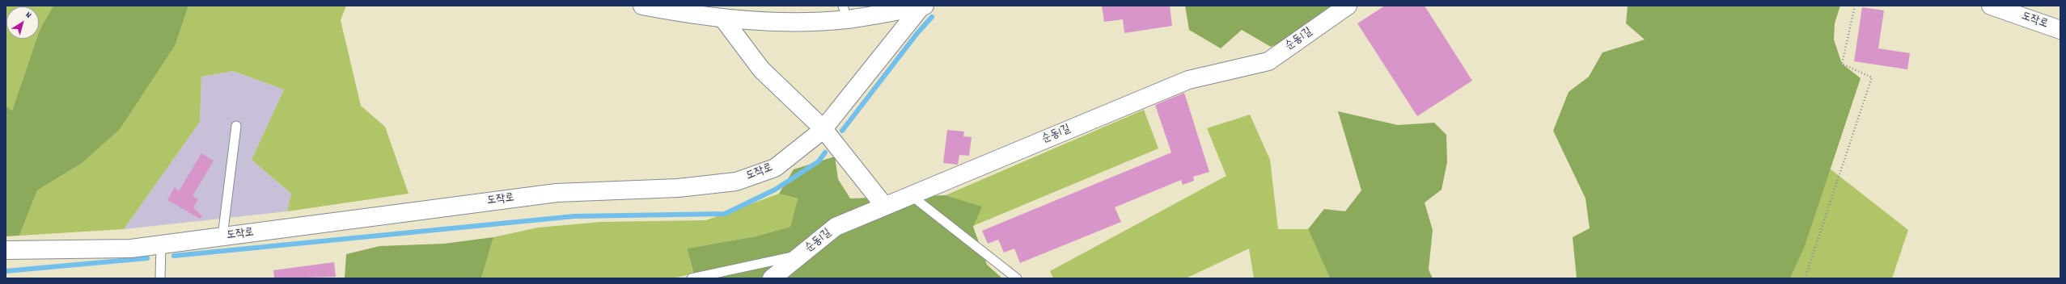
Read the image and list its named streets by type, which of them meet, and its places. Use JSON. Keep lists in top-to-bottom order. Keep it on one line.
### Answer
{"streets":{"street":["도작로","순동1길"]},"north":"top right"}
